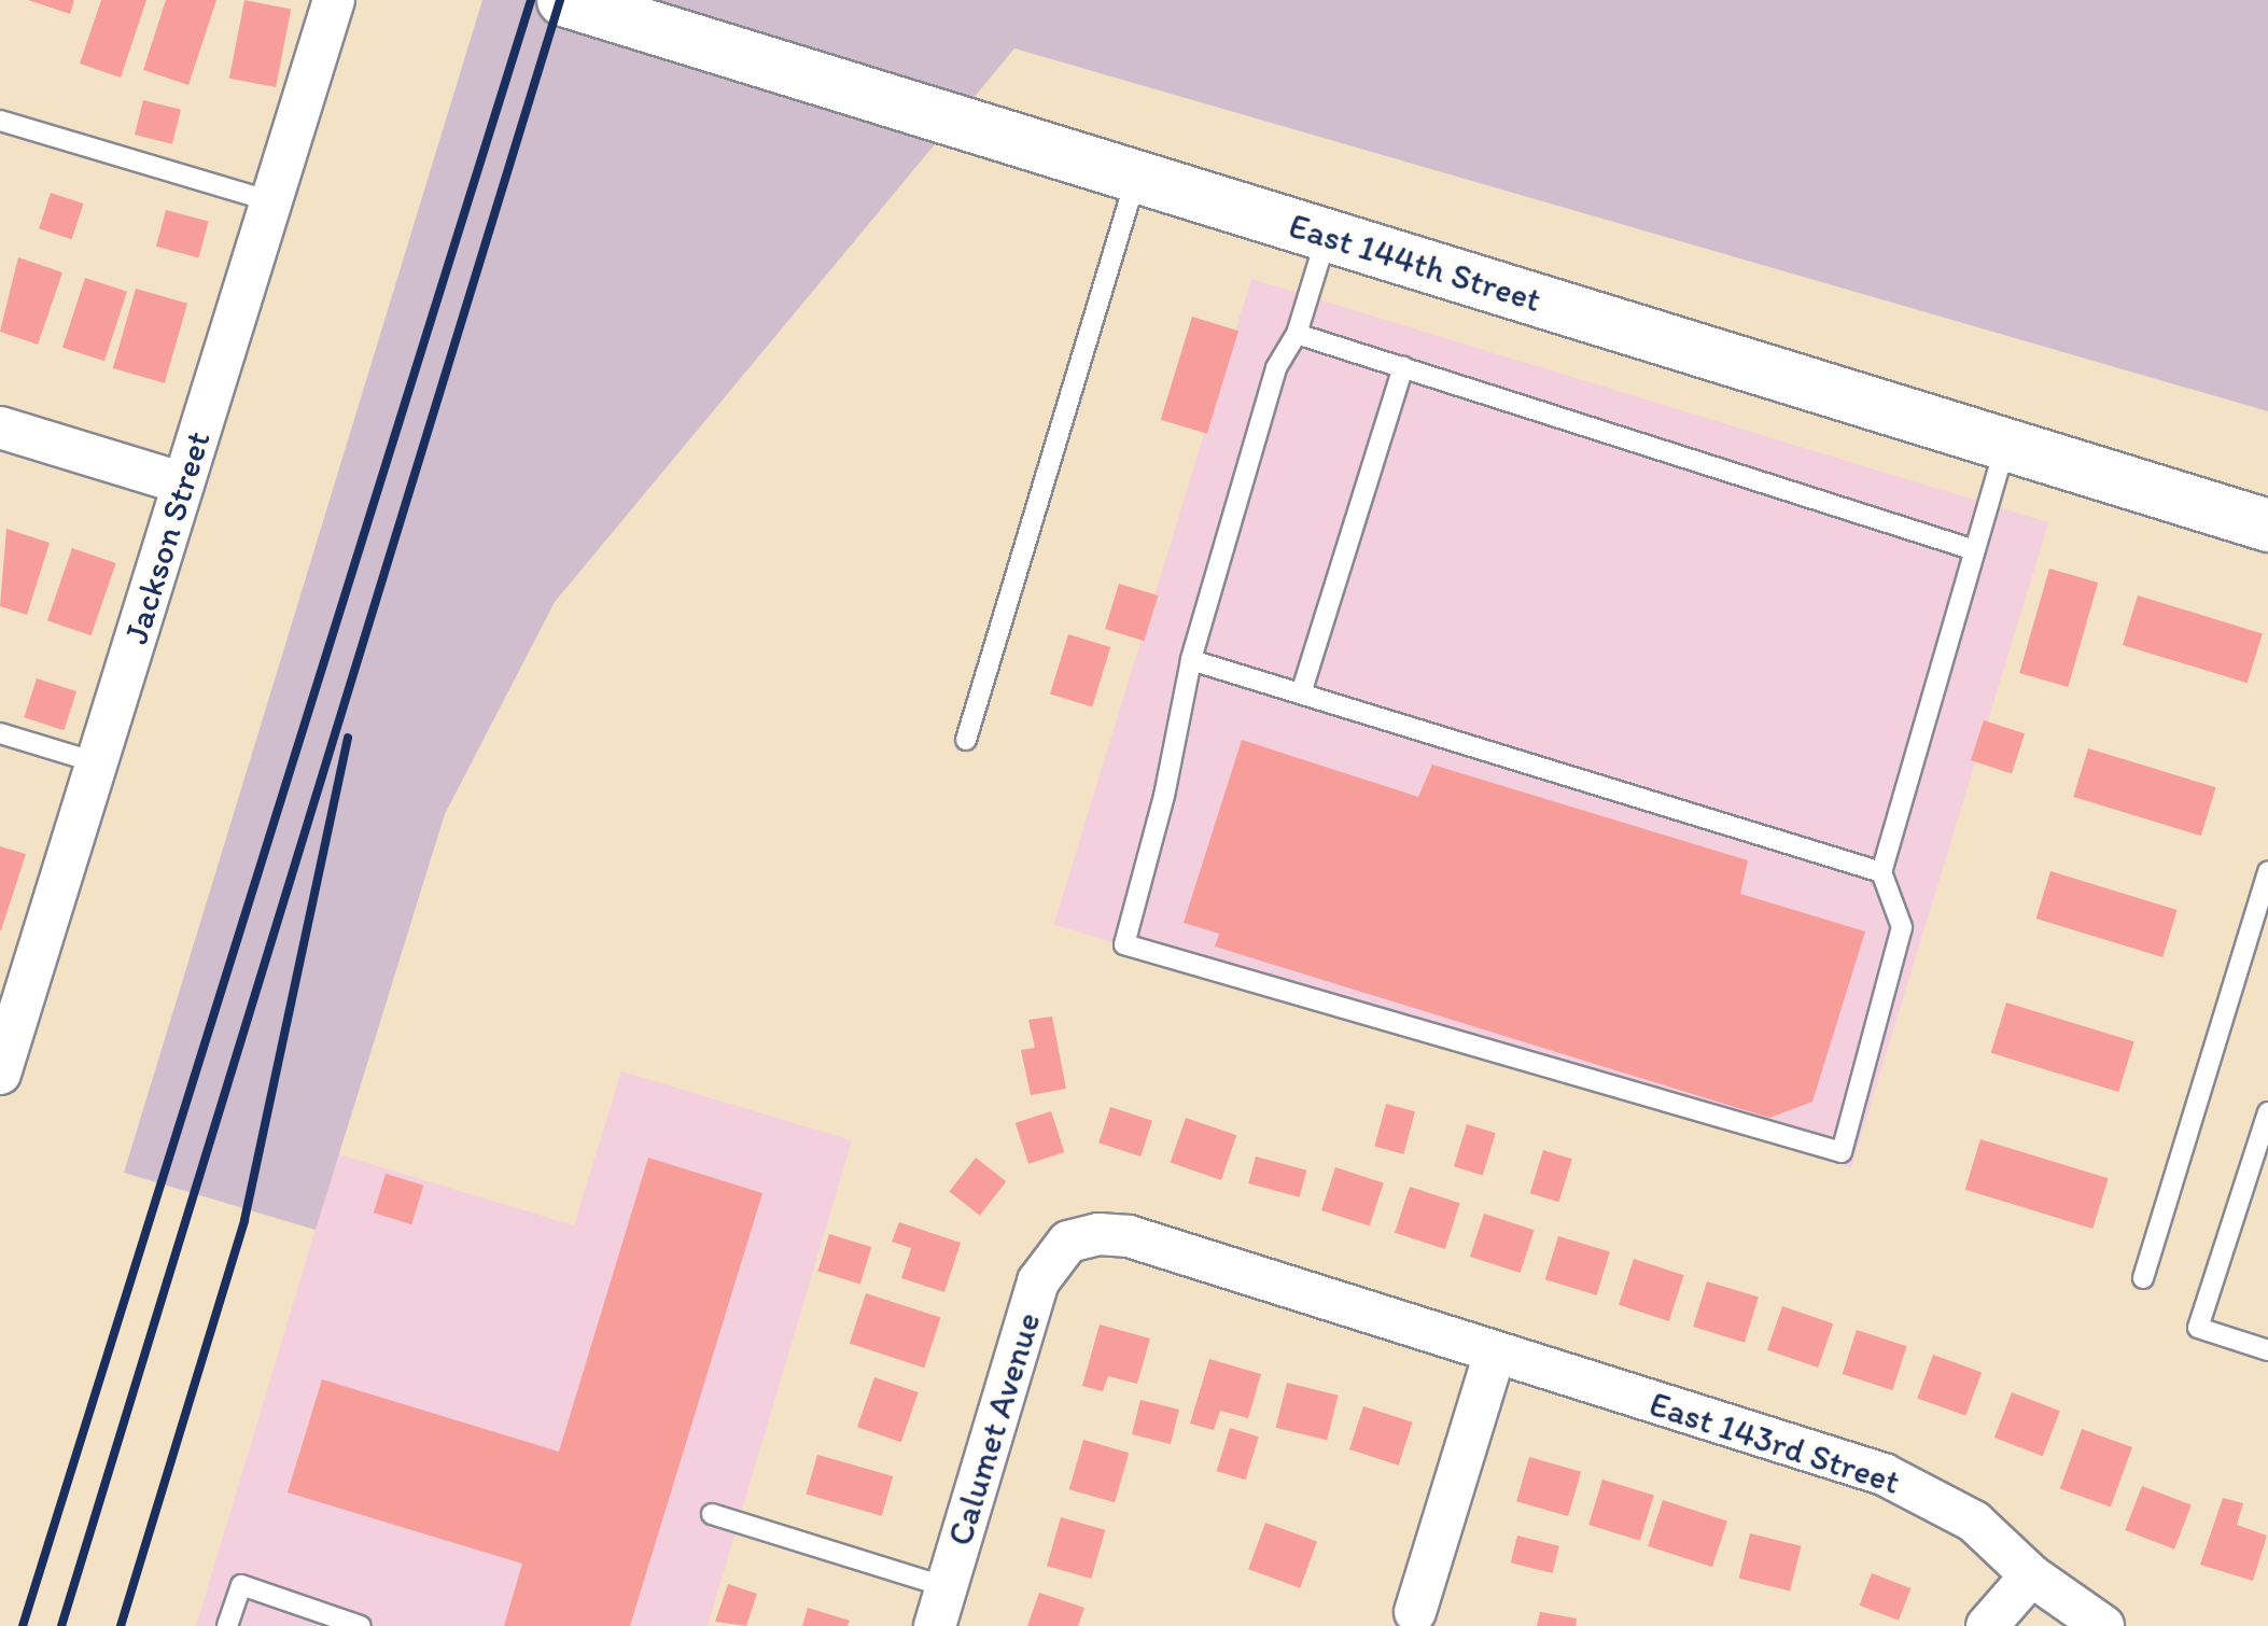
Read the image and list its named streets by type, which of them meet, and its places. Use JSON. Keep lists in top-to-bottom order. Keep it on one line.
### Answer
{"streets":{"street":["East 144th Street","Jackson Street","Calumet Avenue","East 143rd Street"]},"crossings":[["Calumet Avenue","East 143rd Street"]]}
